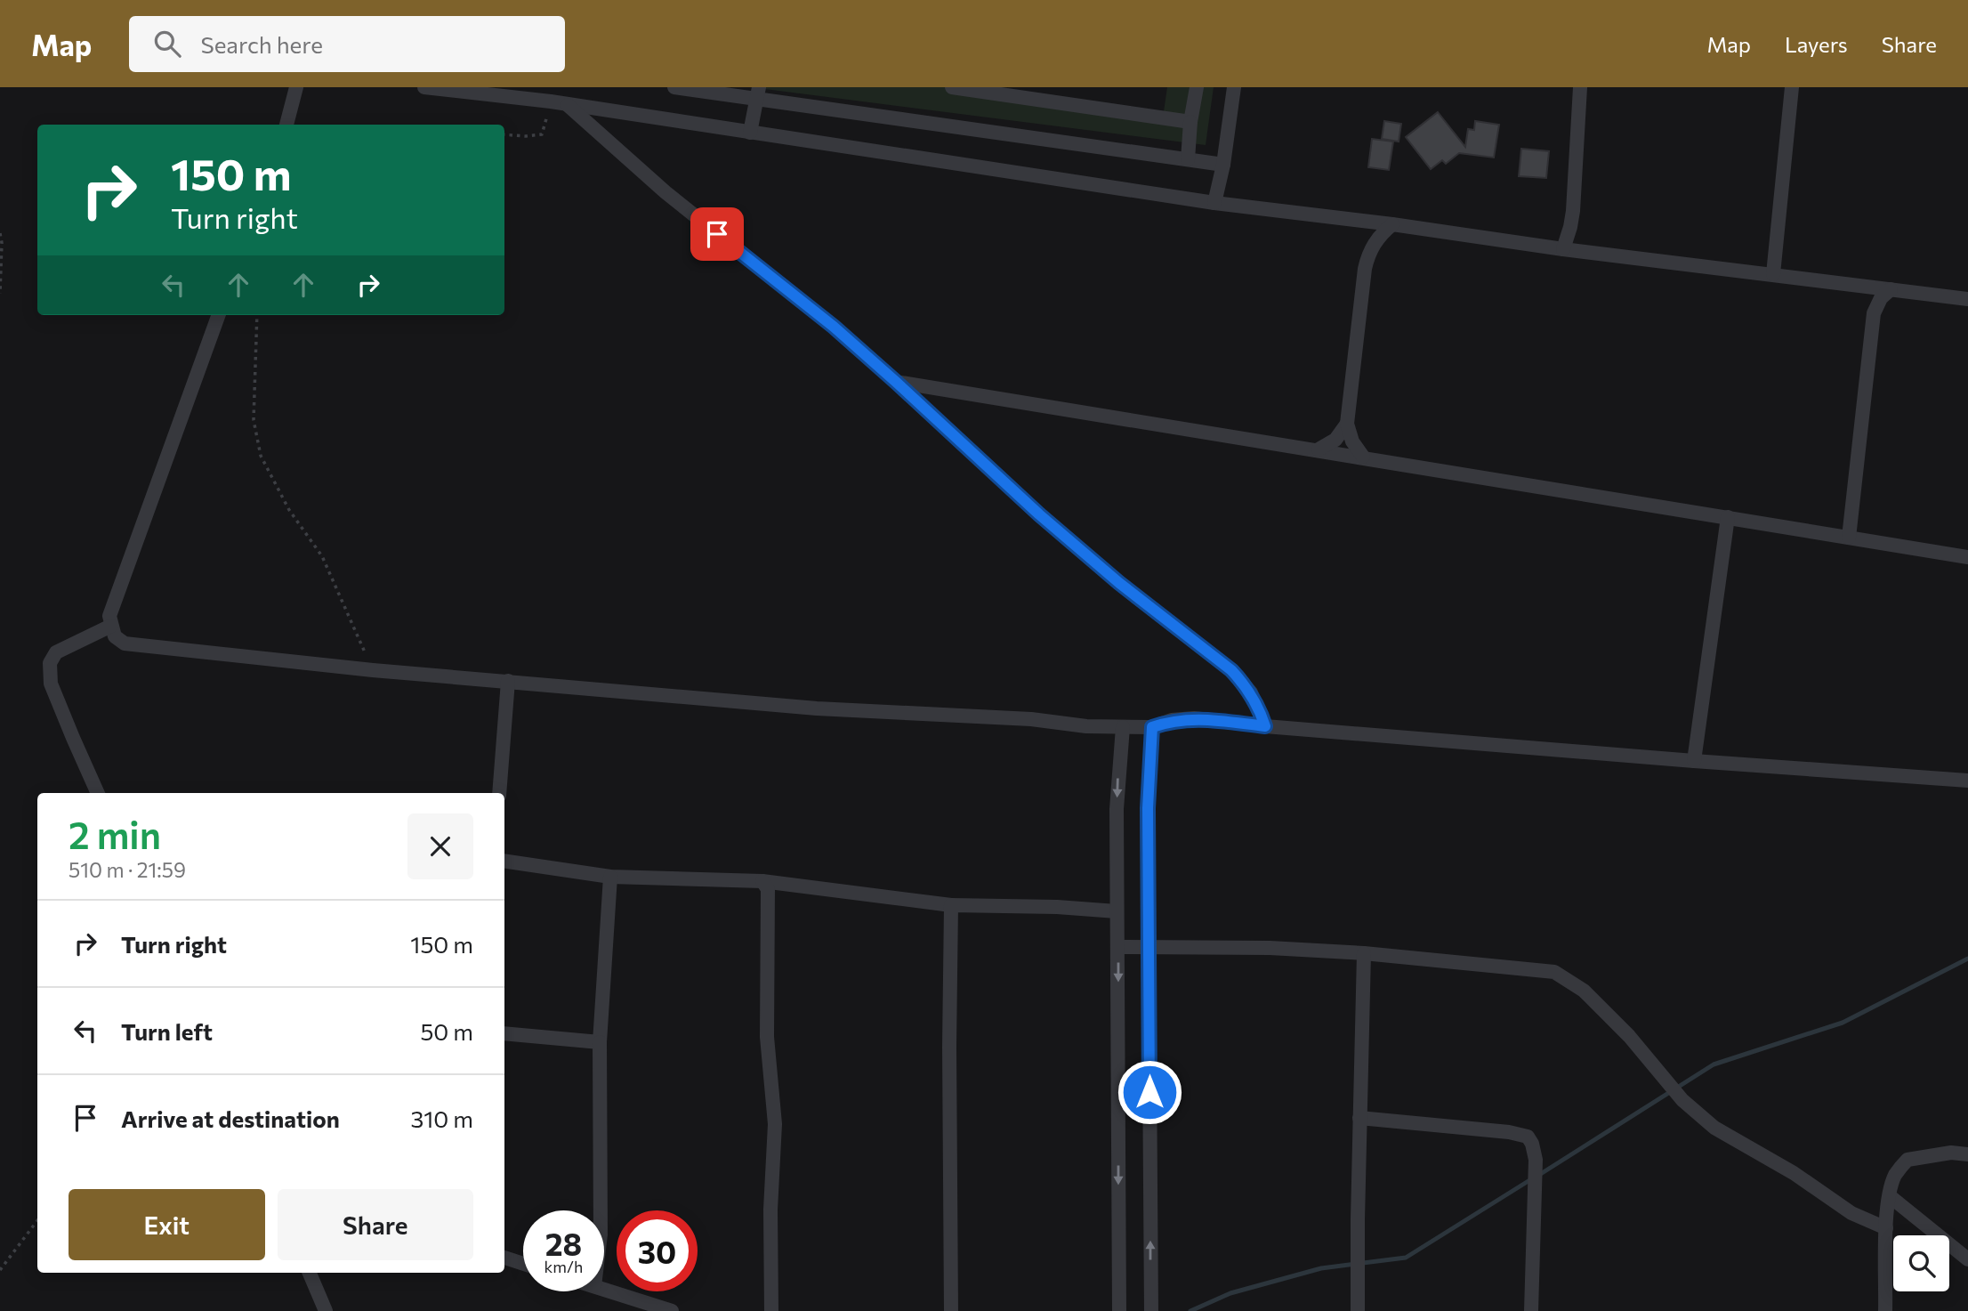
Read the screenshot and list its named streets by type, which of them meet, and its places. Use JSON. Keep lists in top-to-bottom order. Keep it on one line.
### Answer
{"page":{"header":"Map","search":"Search here","nav":["Map","Layers","Share"],"turn":["150 m","Turn right"],"heading":["2 min","510 m · 21:59"],"list":[{"name":"Turn right","value":"150 m"},{"name":"Turn left","value":"50 m"},{"name":"Arrive at destination","value":"310 m"}],"buttons":["Exit","Share"],"speed":"28 km/h","limit":"30"}}
